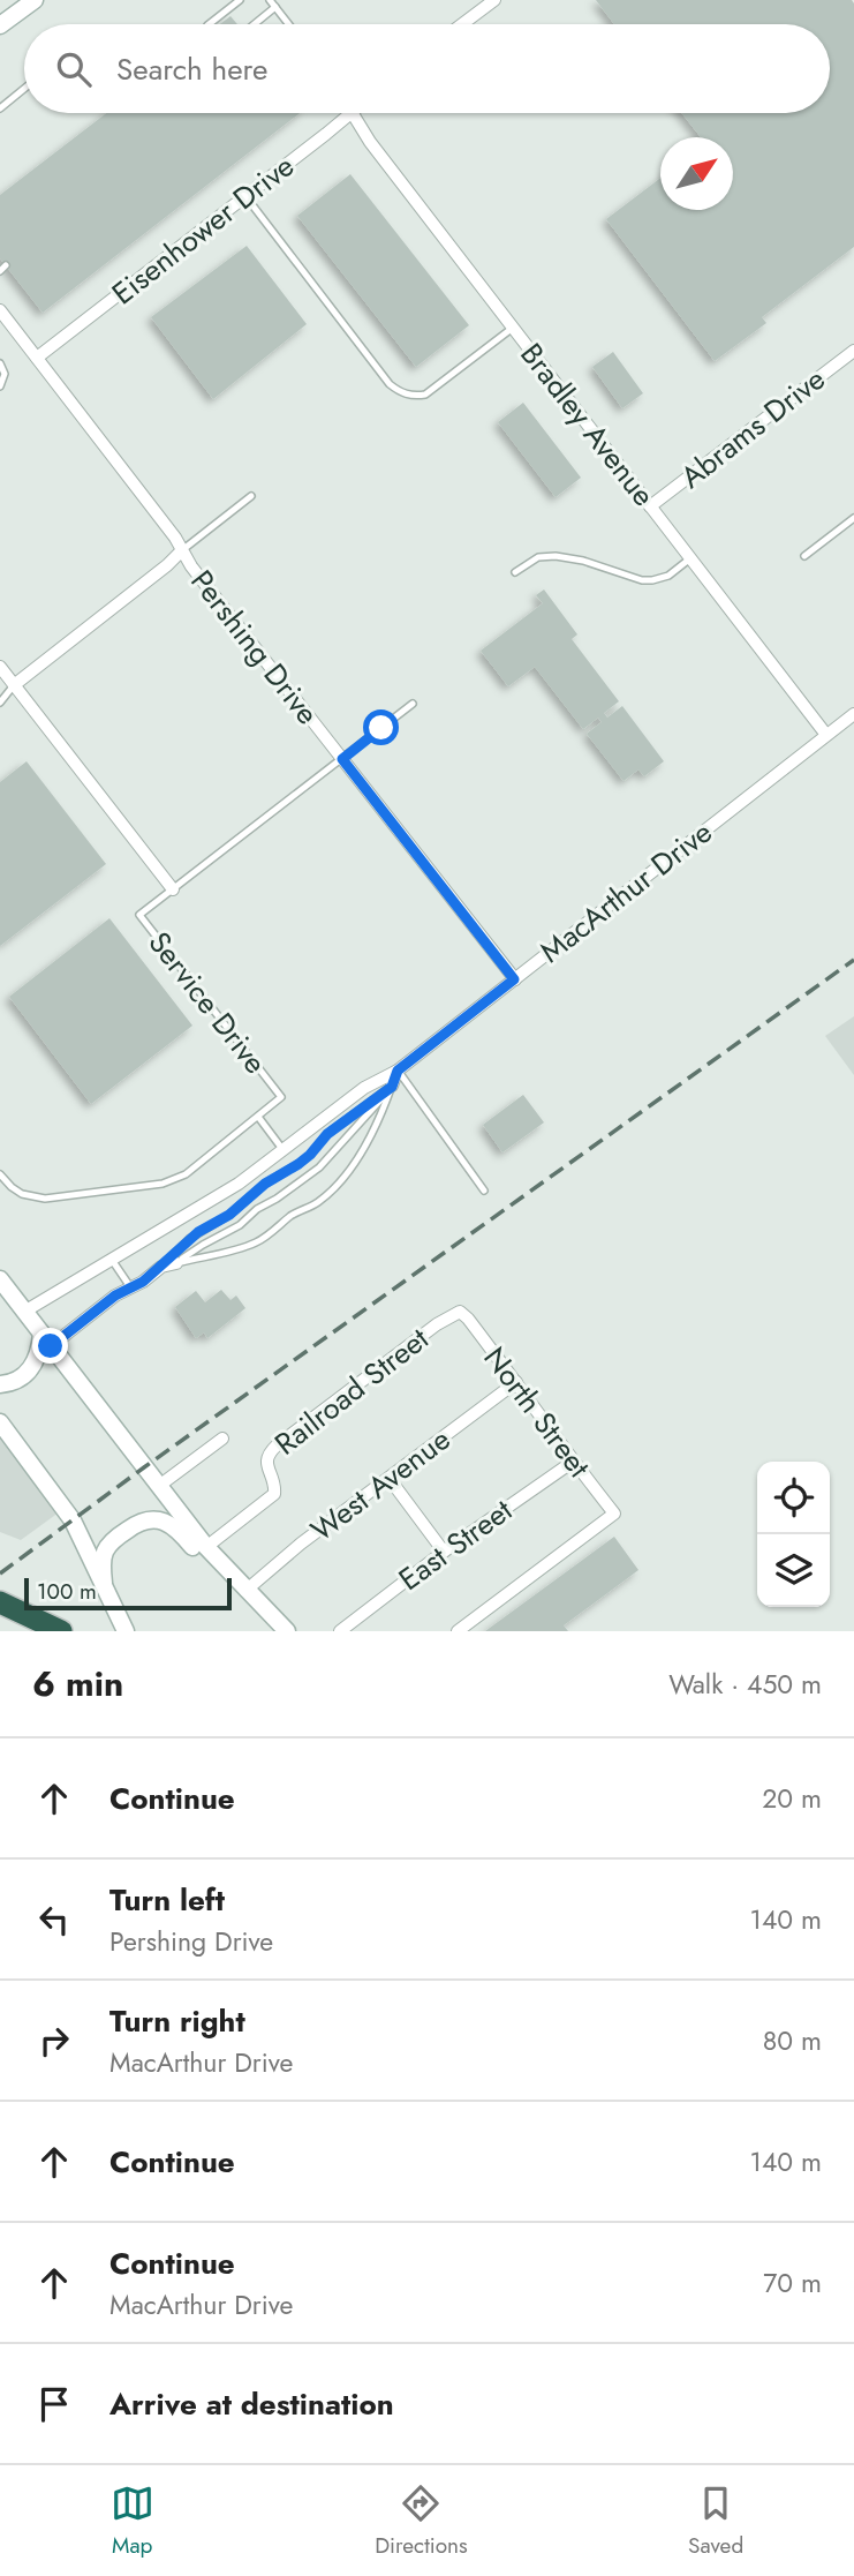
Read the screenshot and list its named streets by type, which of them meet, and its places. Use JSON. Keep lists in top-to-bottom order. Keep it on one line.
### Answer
{"streets":{"street":["Eisenhower Drive","Bradley Avenue","Abrams Drive","Pershing Drive","MacArthur Drive","Service Drive","Railroad Street","North Street","West Avenue","East Street"]},"crossings":[["Eisenhower Drive","Pershing Drive"],["Bradley Avenue","Abrams Drive"],["Bradley Avenue","MacArthur Drive"],["Pershing Drive","MacArthur Drive"],["MacArthur Drive","Service Drive"],["Railroad Street","North Street"],["North Street","West Avenue"],["North Street","East Street"]],"scale_bar":"100 m","north":"top right","page":{"search":"Search here","scale":"100 m","heading":["6 min","Walk · 450 m"],"list":[["Continue","20 m"],["Turn left","Pershing Drive","140 m"],["Turn right","MacArthur Drive","80 m"],["Continue","140 m"],["Continue","MacArthur Drive","70 m"],"Arrive at destination"],"nav":["Map","Directions","Saved"]}}
